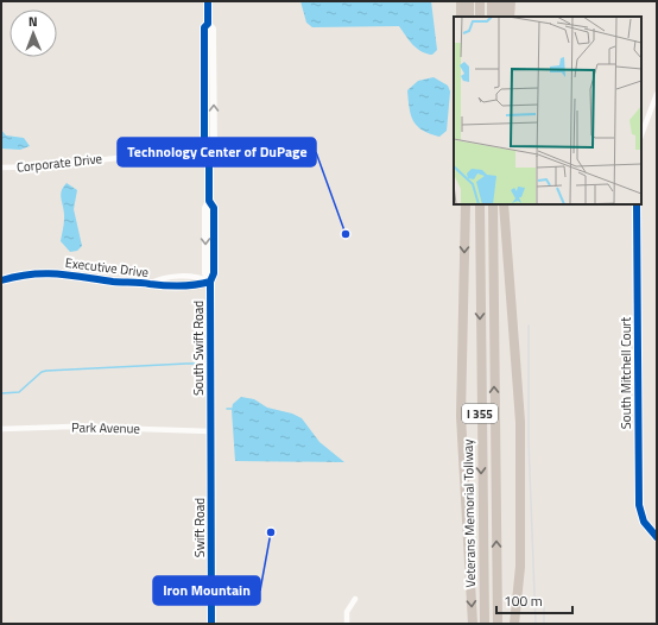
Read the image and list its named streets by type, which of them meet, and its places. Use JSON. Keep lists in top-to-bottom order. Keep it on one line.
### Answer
{"streets":{"highway":["I 355","Veterans Memorial Tollway"],"street":["Corporate Drive","Executive Drive","South Swift Road","South Mitchell Court","Park Avenue","Swift Road"]},"crossings":[["Corporate Drive","South Swift Road"],["Executive Drive","South Swift Road"],["South Swift Road","Park Avenue"],["South Swift Road","Swift Road"],["Park Avenue","Swift Road"]],"places":["Technology Center of DuPage","Iron Mountain"],"scale_bar":"100 m","north":"top"}
